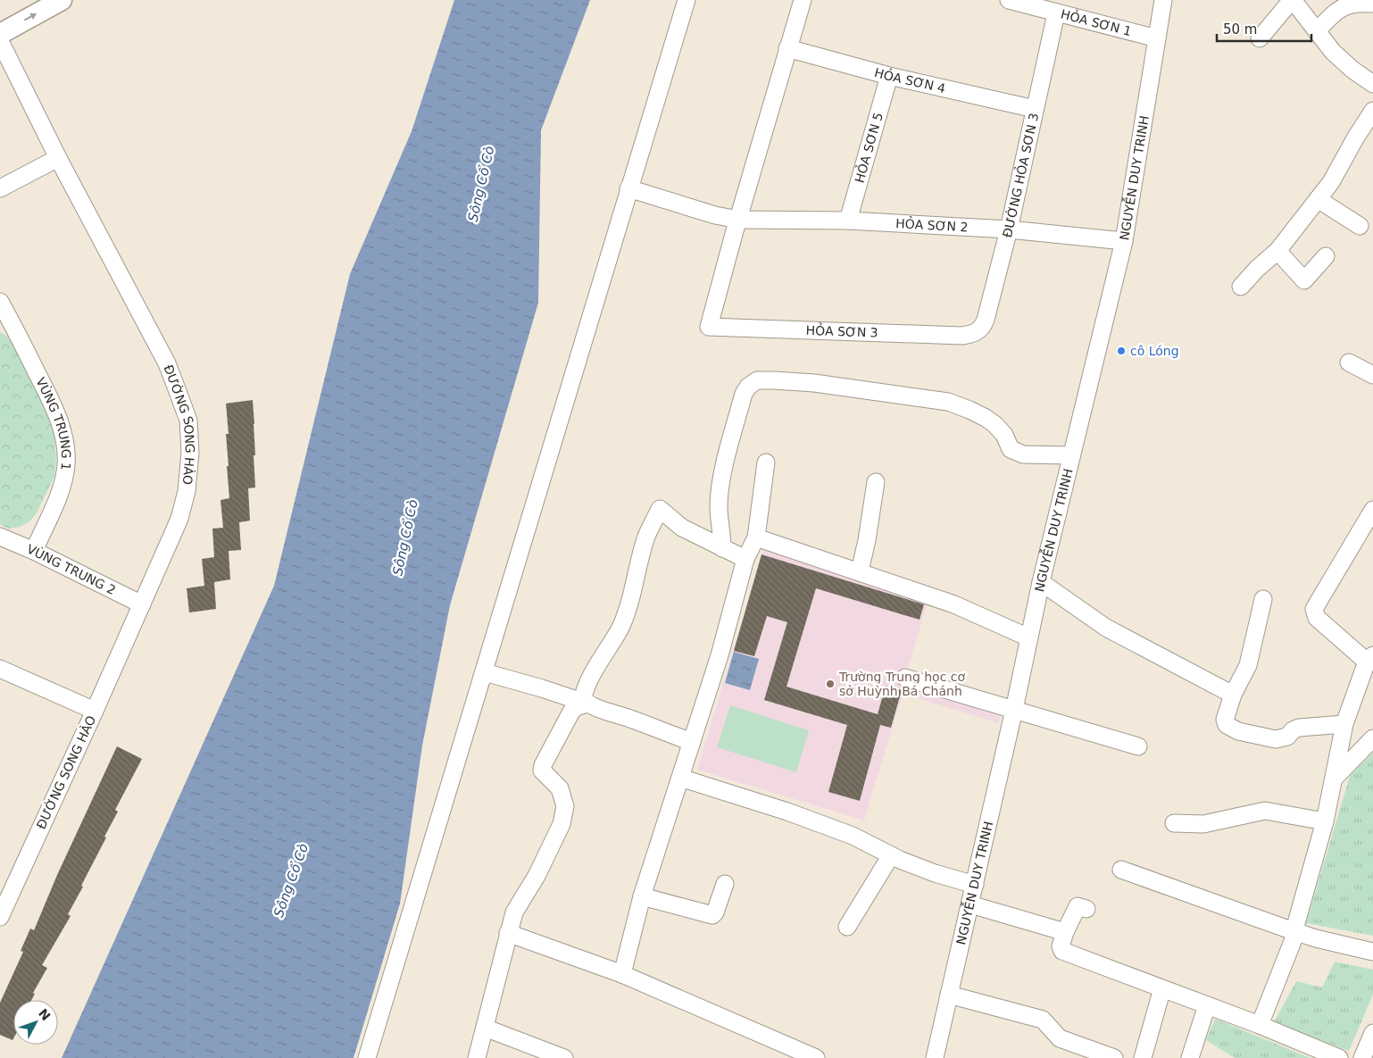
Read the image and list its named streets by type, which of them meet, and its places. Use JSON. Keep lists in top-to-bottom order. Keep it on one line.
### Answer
{"streets":{"street":["HỎA SƠN 1","HỎA SƠN 4","HỎA SƠN 5","ĐƯỜNG HỎA SƠN 3","NGUYỄN DUY TRINH","HỎA SƠN 2","HỎA SƠN 3","VÙNG TRUNG 1","ĐƯỜNG SONG HÀO","VÙNG TRUNG 2"]},"crossings":[["HỎA SƠN 1","ĐƯỜNG HỎA SƠN 3"],["HỎA SƠN 1","NGUYỄN DUY TRINH"],["HỎA SƠN 4","HỎA SƠN 5"],["HỎA SƠN 4","ĐƯỜNG HỎA SƠN 3"],["HỎA SƠN 5","HỎA SƠN 2"],["ĐƯỜNG HỎA SƠN 3","HỎA SƠN 2"],["ĐƯỜNG HỎA SƠN 3","HỎA SƠN 3"],["NGUYỄN DUY TRINH","HỎA SƠN 2"],["HỎA SƠN 2","HỎA SƠN 3"],["VÙNG TRUNG 1","VÙNG TRUNG 2"],["ĐƯỜNG SONG HÀO","VÙNG TRUNG 2"]],"water":["Sông Cổ Cò"],"places":["cô Lóng","Trường Trung học cơ sở Huỳnh Bá Chánh"],"scale_bar":"50 m","north":"top right"}
